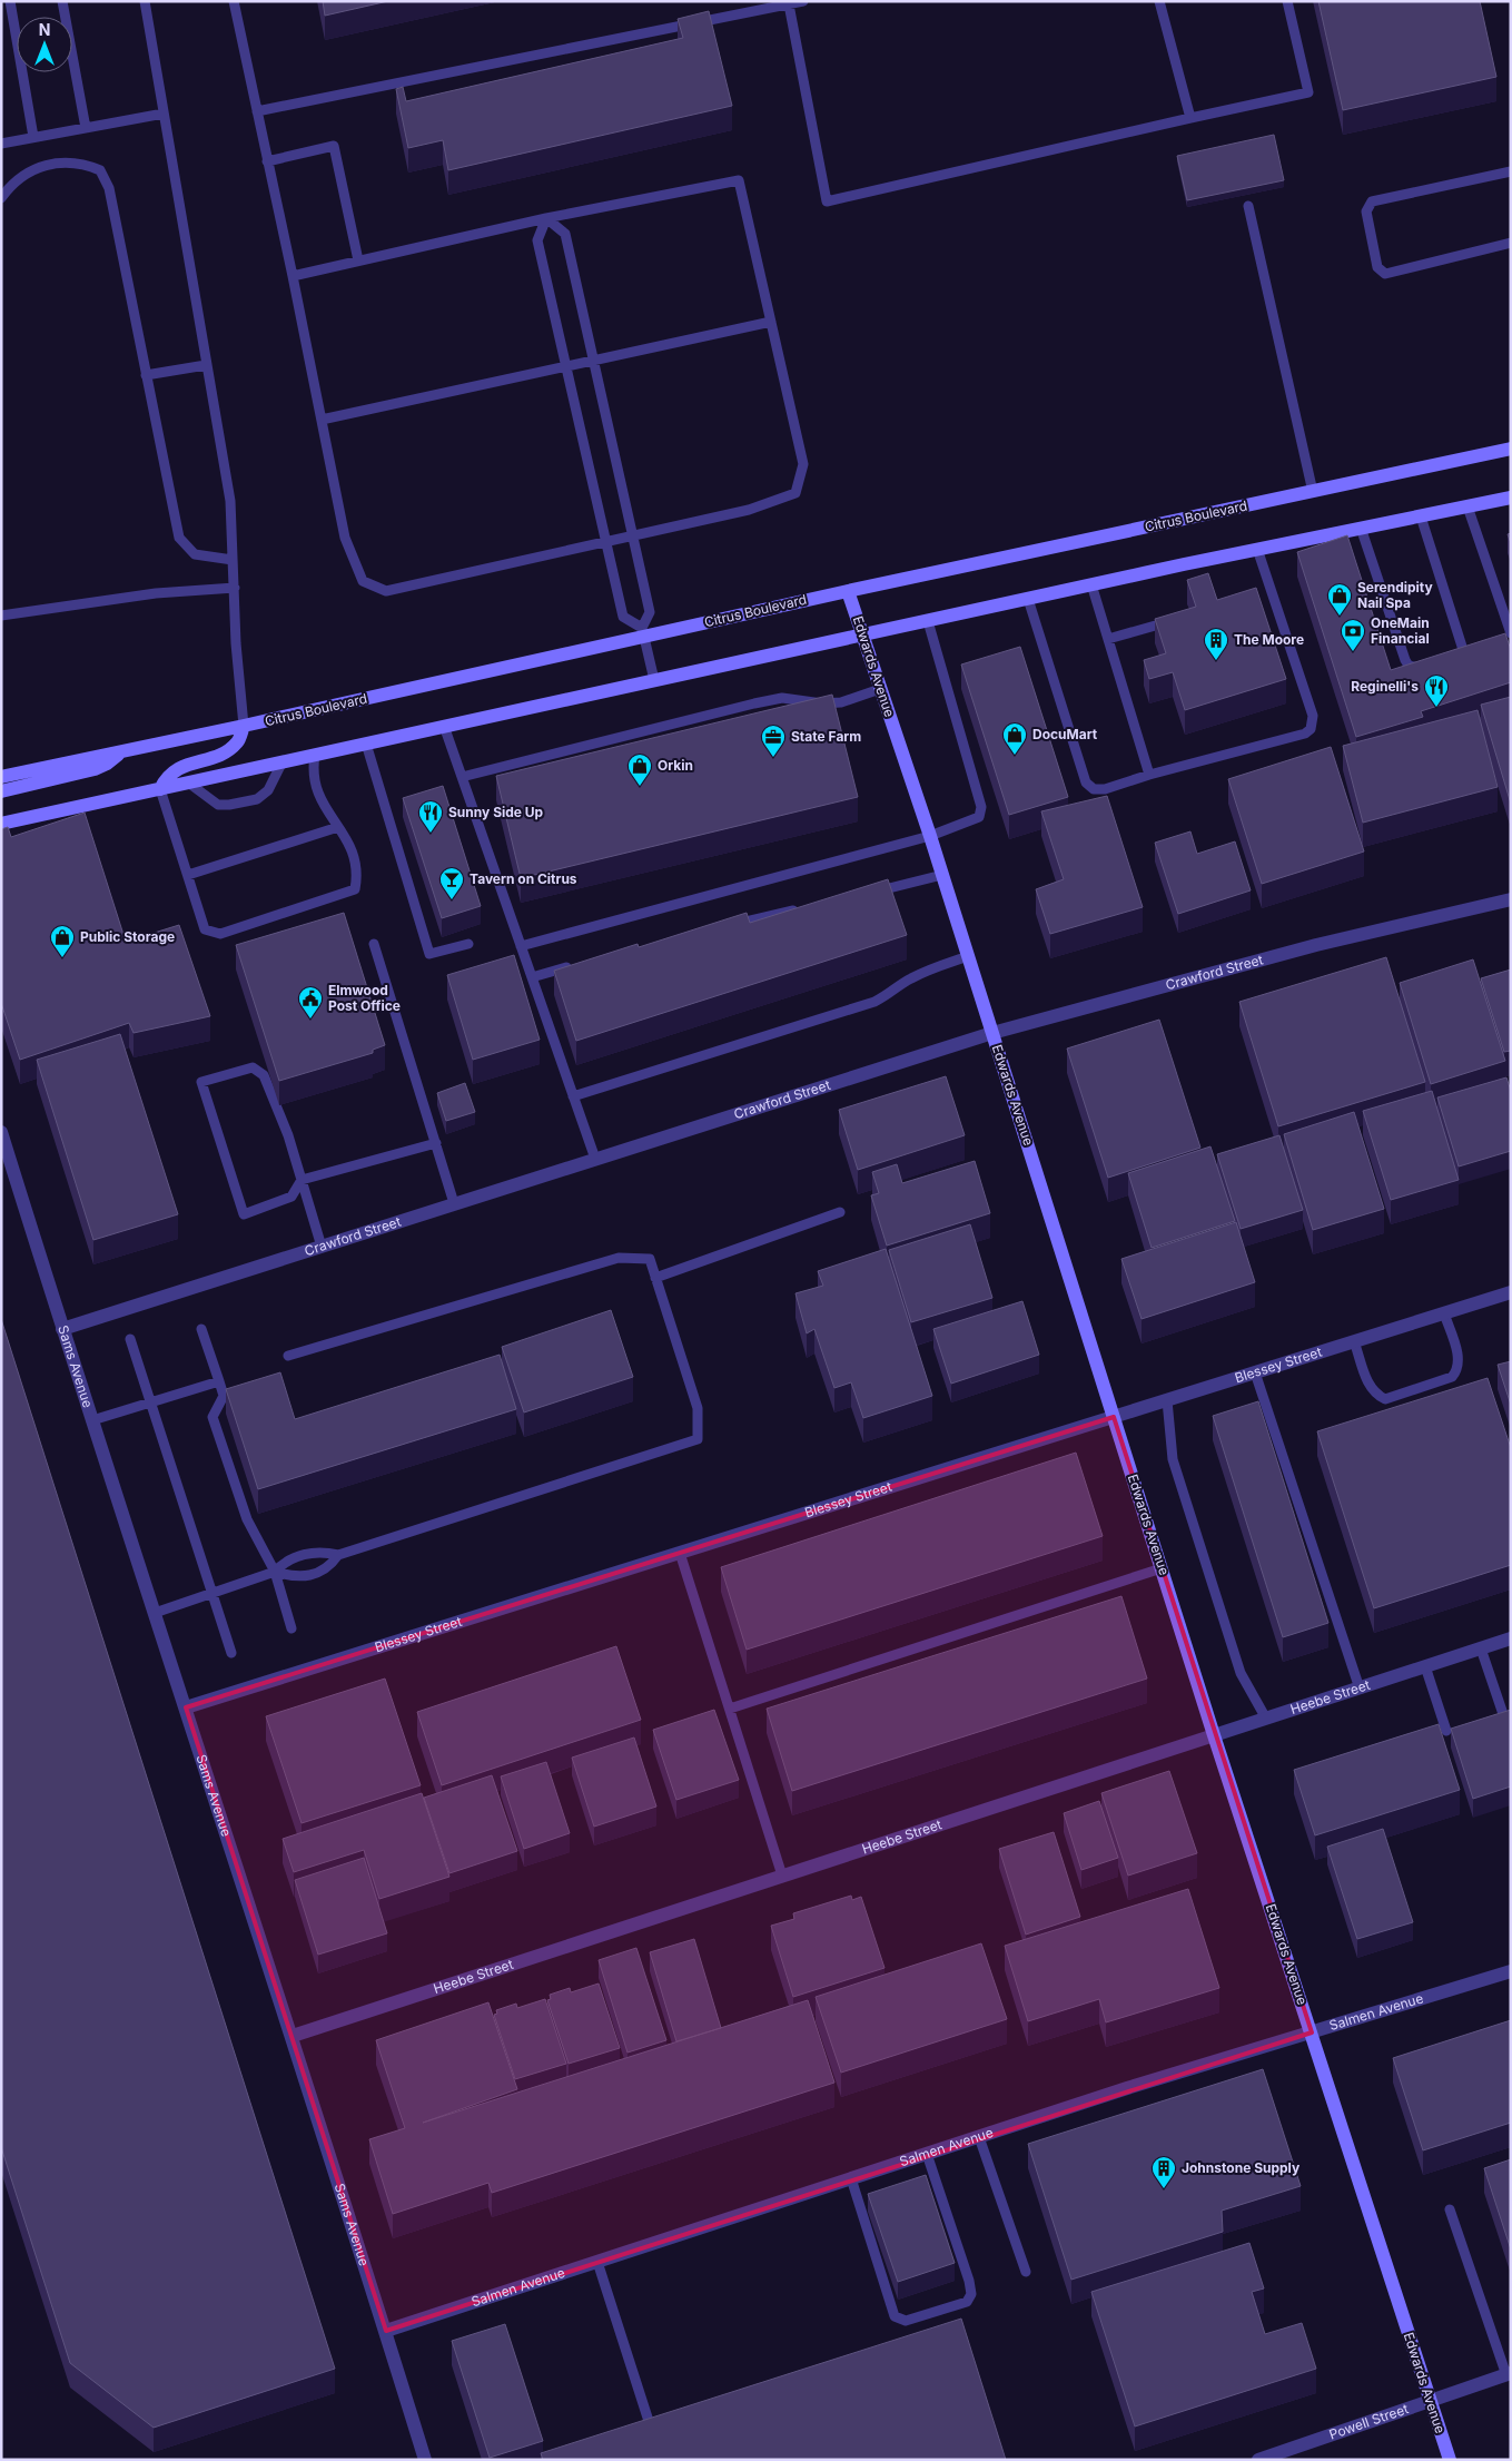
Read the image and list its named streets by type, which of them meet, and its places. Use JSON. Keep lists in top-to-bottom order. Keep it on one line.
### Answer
{"streets":{"street":["Citrus Boulevard","Edwards Avenue","Crawford Street","Blessey Street","Sams Avenue","Heebe Street","Salmen Avenue","Powell Street"]},"crossings":[["Citrus Boulevard","Edwards Avenue"],["Edwards Avenue","Crawford Street"],["Edwards Avenue","Blessey Street"],["Edwards Avenue","Heebe Street"],["Edwards Avenue","Salmen Avenue"],["Edwards Avenue","Powell Street"],["Crawford Street","Sams Avenue"],["Blessey Street","Sams Avenue"],["Sams Avenue","Heebe Street"],["Sams Avenue","Salmen Avenue"]],"places":{"shop":["Serendipity Nail Spa","DocuMart","Orkin","Public Storage"],"bank":["OneMain Financial"],"building":["The Moore","Johnstone Supply"],"restaurant":["Reginelli's","Sunny Side Up"],"office":["State Farm"],"bar":["Tavern on Citrus"],"public building":["Elmwood Post Office"]},"north":"top"}
